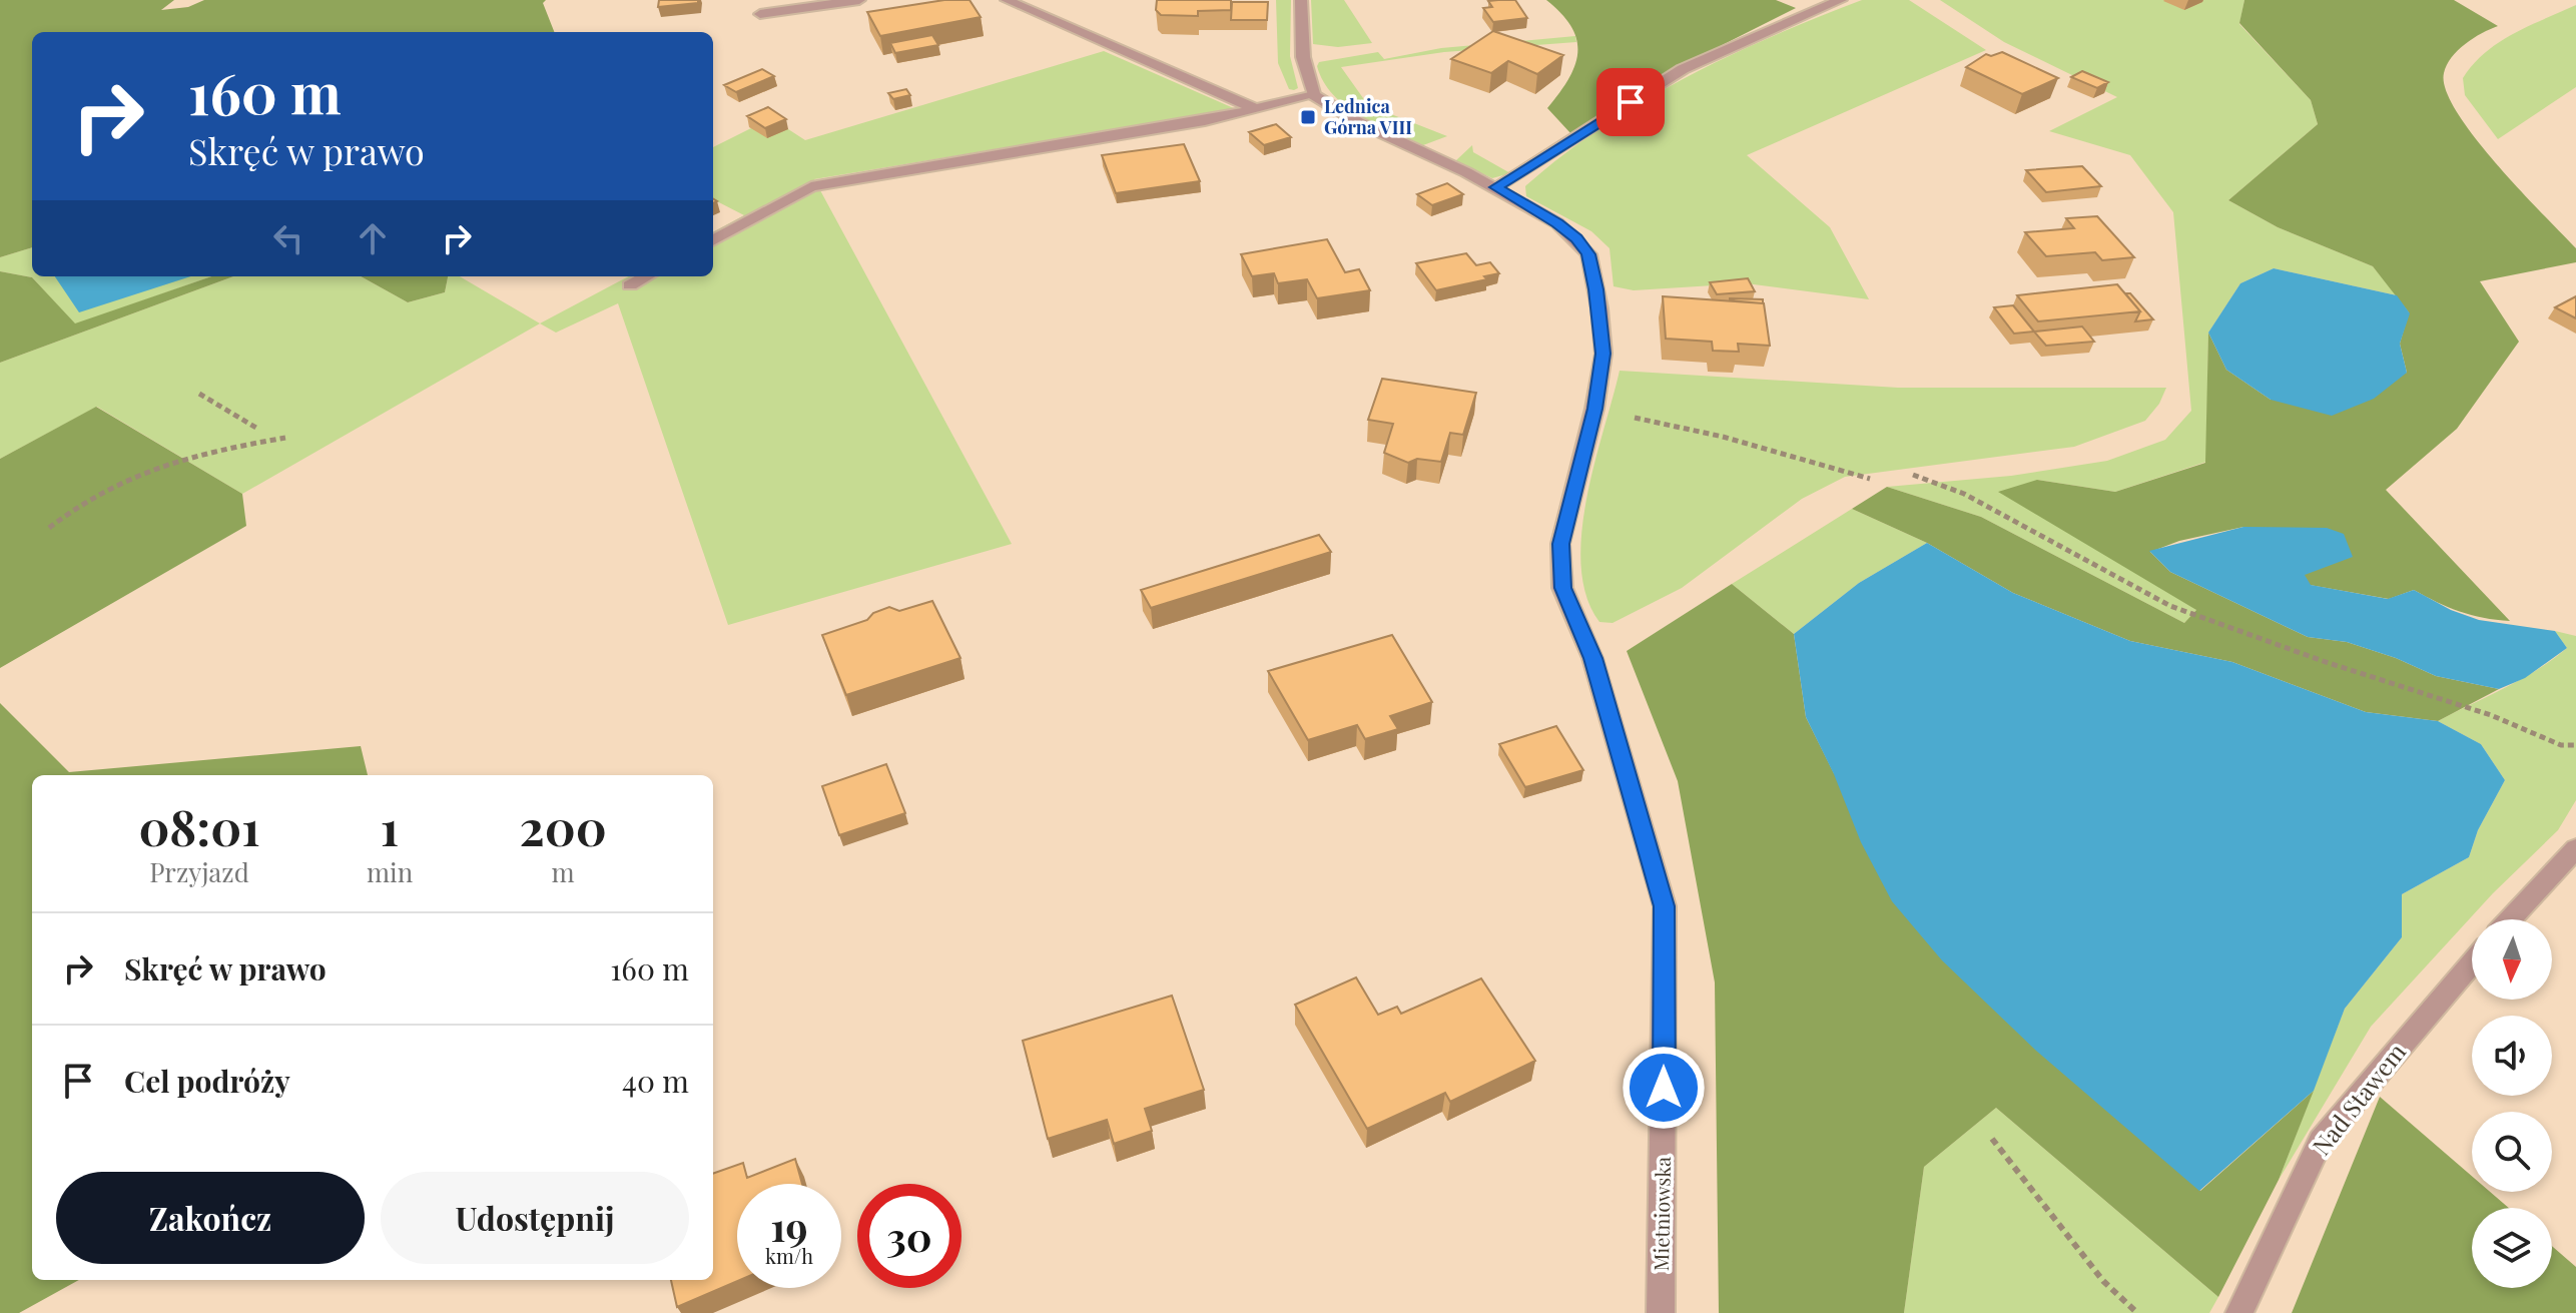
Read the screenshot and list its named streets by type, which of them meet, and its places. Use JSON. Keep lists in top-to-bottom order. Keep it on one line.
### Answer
{"streets":{"street":["Nad Stawem","Mietniowska"]},"places":{"transit":["Lednica Górna VIII"]},"north":"bottom","page":{"turn":["160 m","Skręć w prawo"],"eta":["08:01","Przyjazd","1","min","200","m"],"list":[{"name":"Skręć w prawo","value":"160 m"},{"name":"Cel podróży","value":"40 m"}],"buttons":["Zakończ","Udostępnij"],"speed":"19 km/h","limit":"30"}}
